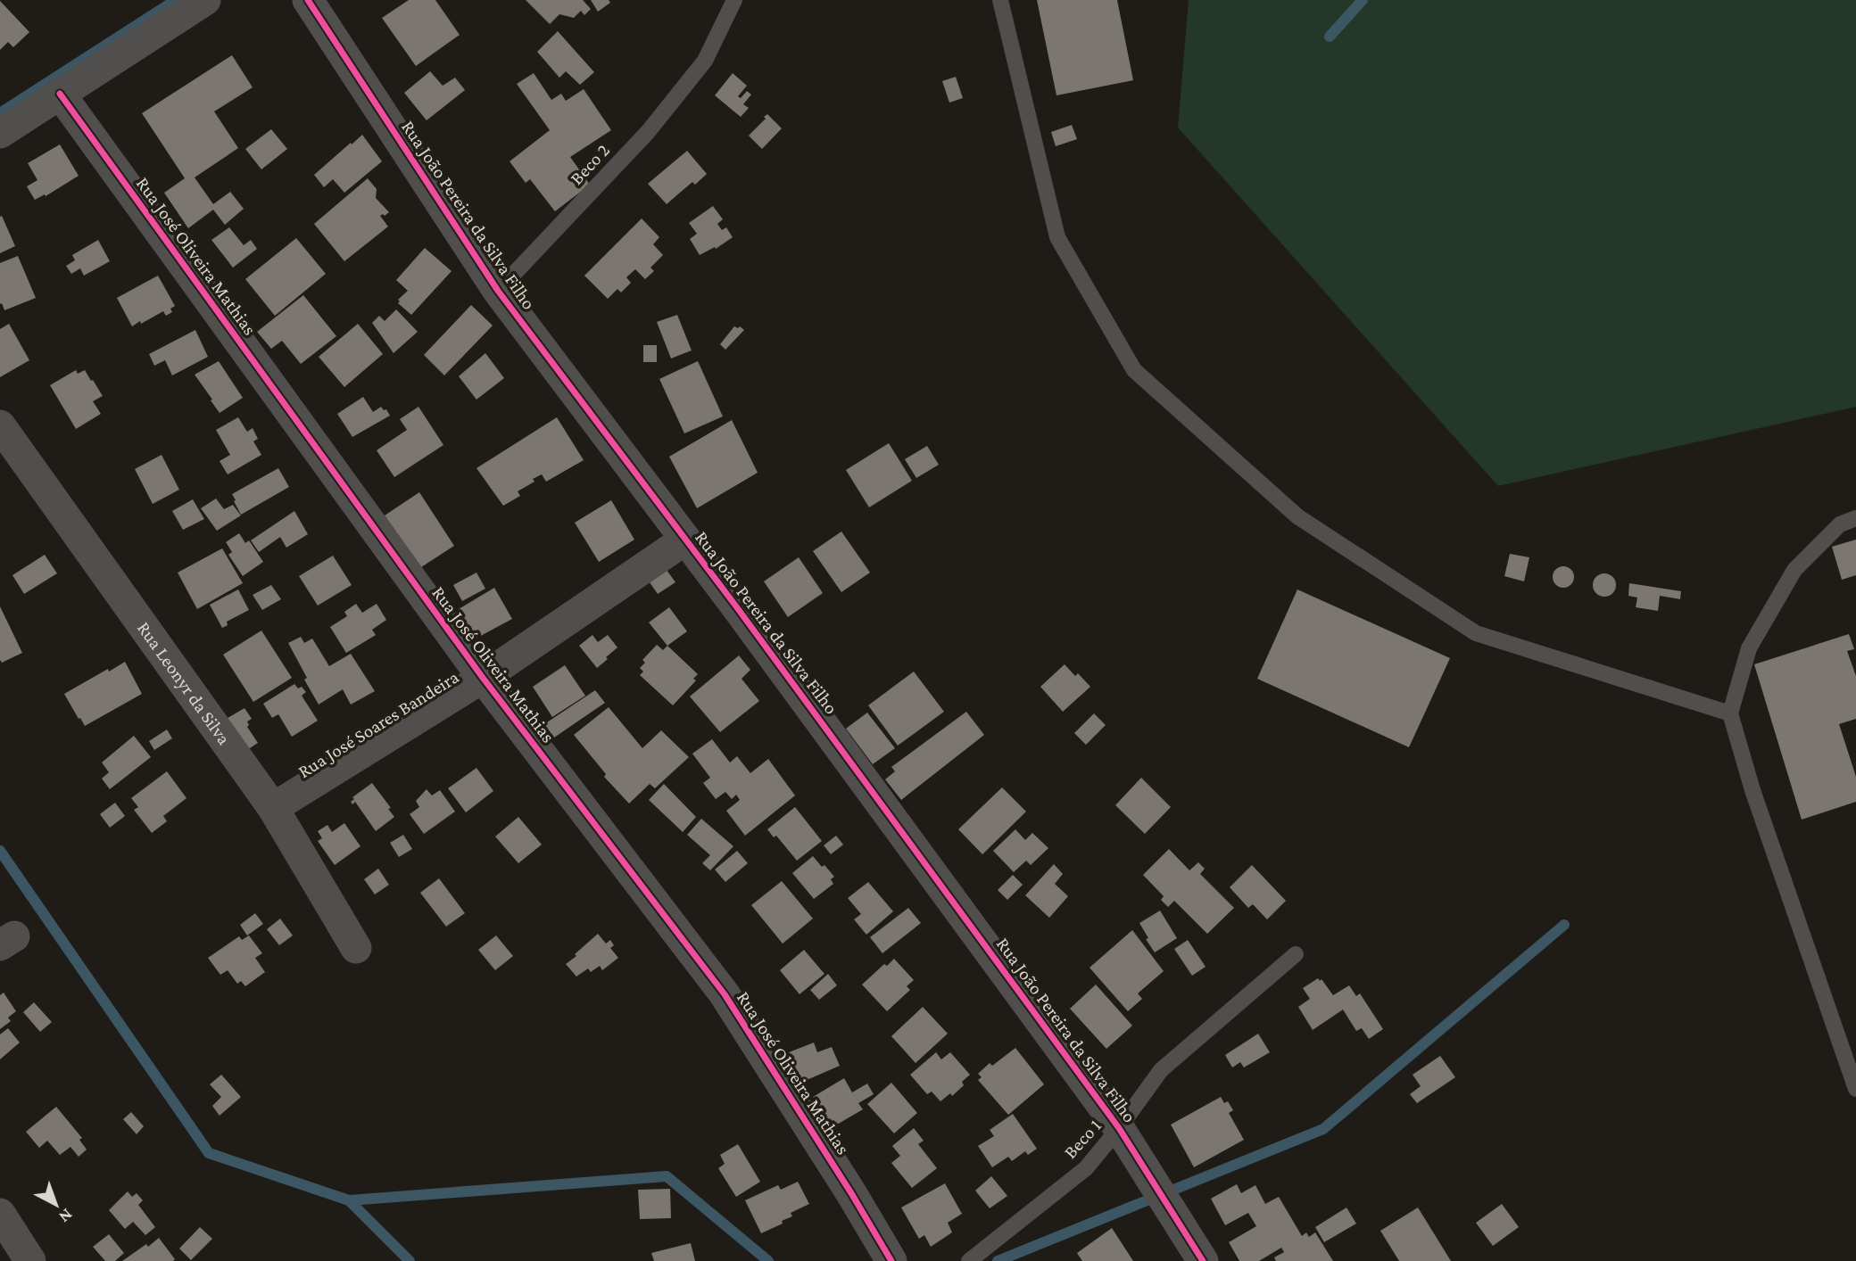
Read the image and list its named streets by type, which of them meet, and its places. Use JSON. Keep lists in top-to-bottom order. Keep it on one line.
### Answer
{"streets":{"street":["Rua João Pereira da Silva Filho","Rua José Oliveira Mathias","Rua Leonyr da Silva","Rua José Soares Bandeira"],"lane":["Beco 2","Beco 1"]},"crossings":[["Beco 2","Rua João Pereira da Silva Filho"],["Rua João Pereira da Silva Filho","Rua José Soares Bandeira"],["Rua João Pereira da Silva Filho","Beco 1"],["Rua José Oliveira Mathias","Rua José Soares Bandeira"],["Rua Leonyr da Silva","Rua José Soares Bandeira"]],"north":"bottom right"}
